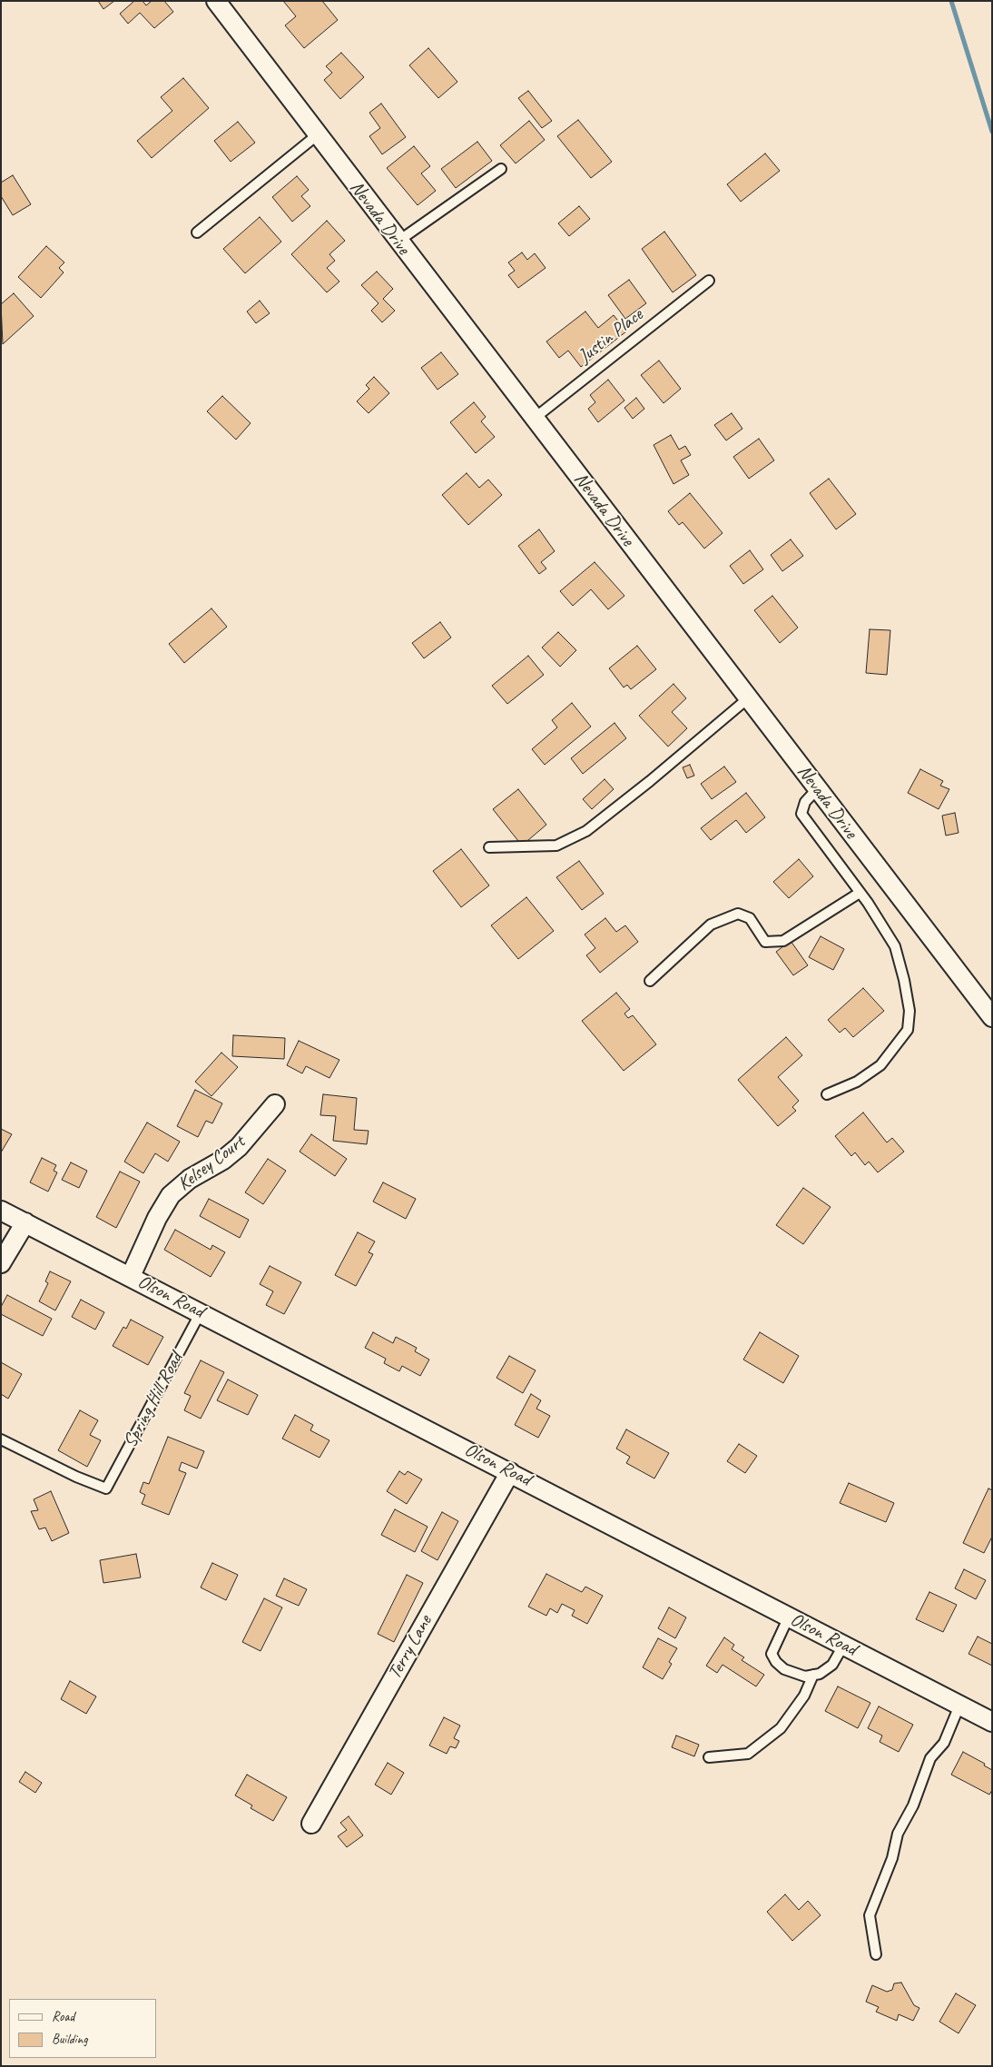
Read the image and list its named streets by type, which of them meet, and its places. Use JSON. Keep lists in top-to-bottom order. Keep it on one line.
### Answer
{"streets":{"street":["Nevada Drive","Kelsey Court","Olson Road","Terry Lane"],"lane":["Justin Place","Spring Hill Road"]},"crossings":[["Nevada Drive","Justin Place"],["Kelsey Court","Olson Road"],["Olson Road","Spring Hill Road"],["Olson Road","Terry Lane"]],"legend":["Road","Building"]}
